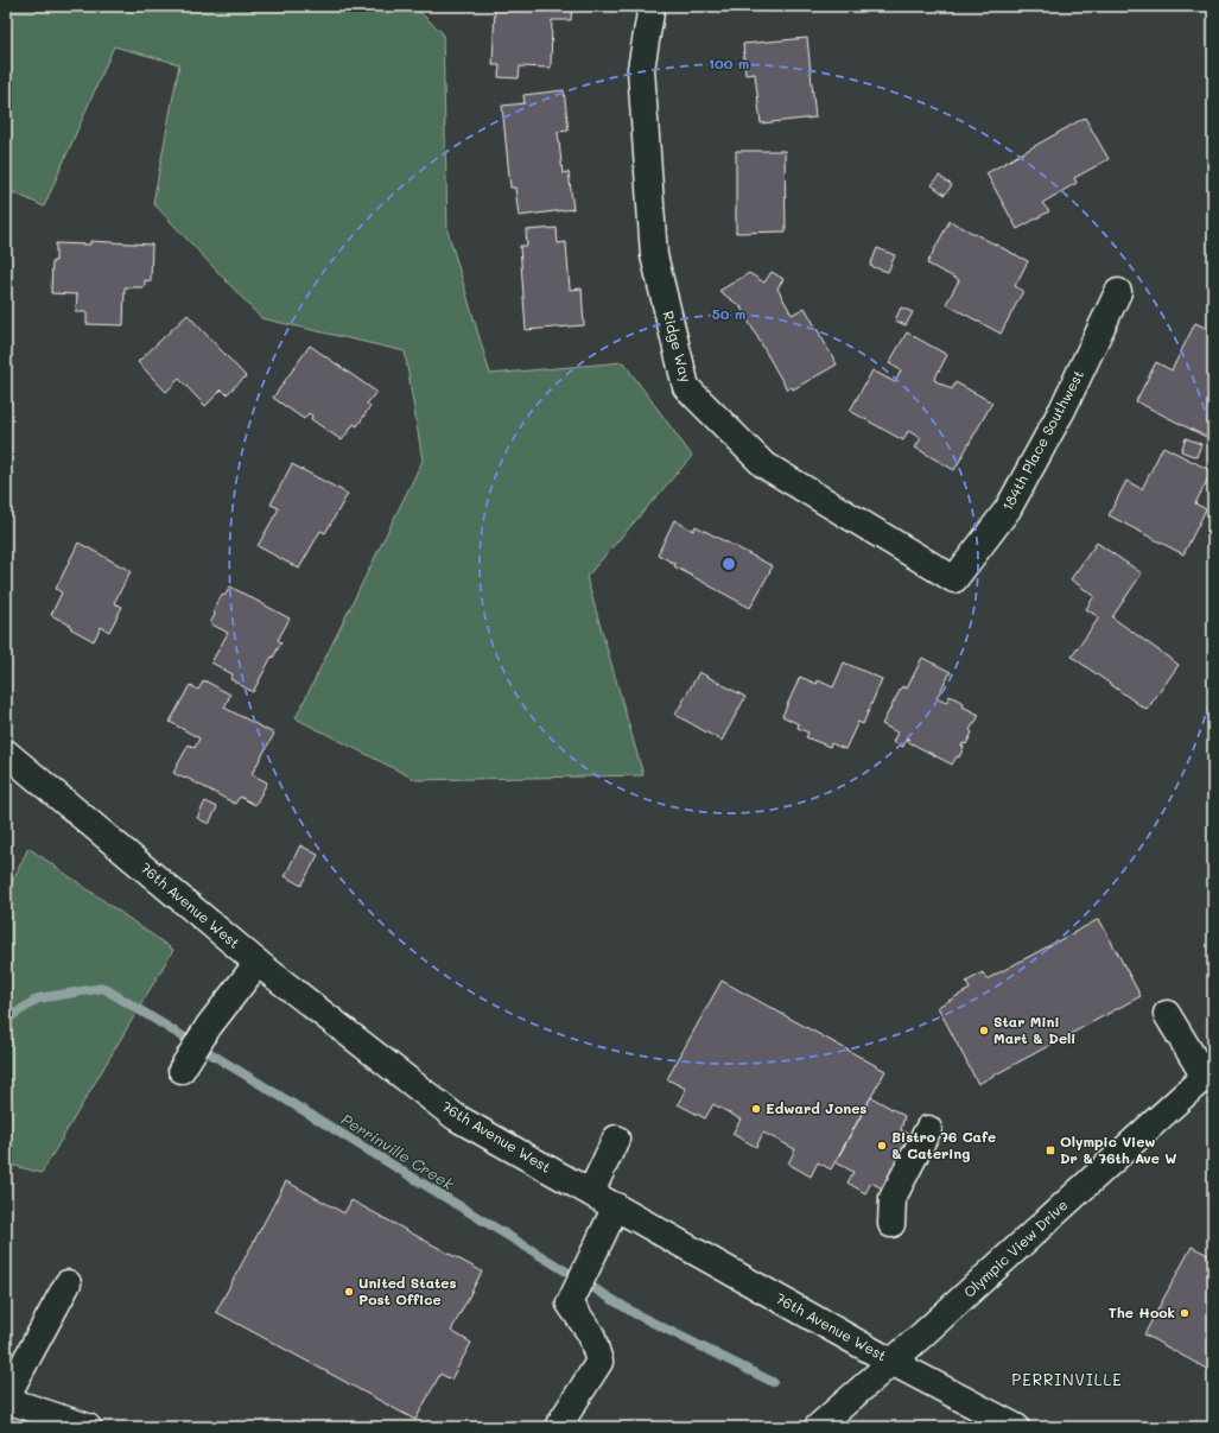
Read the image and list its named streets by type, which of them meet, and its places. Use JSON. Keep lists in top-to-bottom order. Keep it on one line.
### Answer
{"streets":{"street":["Ridge Way","184th Place Southwest","76th Avenue West","Olympic View Drive"]},"crossings":[["Ridge Way","184th Place Southwest"],["76th Avenue West","Olympic View Drive"]],"districts":["PERRINVILLE"],"water":["Perrinville Creek"],"places":{"other":["Star Mini Mart & Deli","Edward Jones","Bistro 76 Cafe & Catering","United States Post Office","The Hook"],"transit":["Olympic View Dr & 76th Ave W"]},"rings":["100 m","50 m"]}
